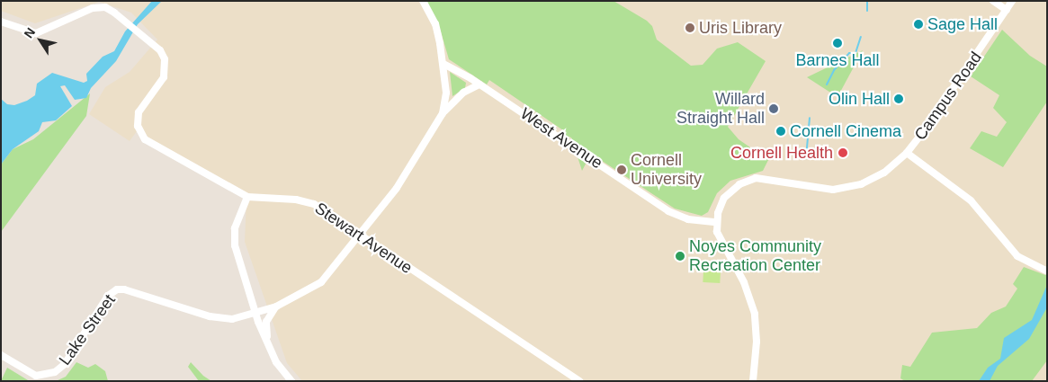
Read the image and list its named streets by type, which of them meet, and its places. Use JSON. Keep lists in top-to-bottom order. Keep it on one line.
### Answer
{"streets":{"street":["Campus Road","West Avenue","Stewart Avenue","Lake Street"]},"crossings":[["Campus Road","West Avenue"]],"places":["Sage Hall","Uris Library","Barnes Hall","Olin Hall","Willard Straight Hall","Cornell Cinema","Cornell Health","Cornell University","Noyes Community Recreation Center"],"north":"top left"}
